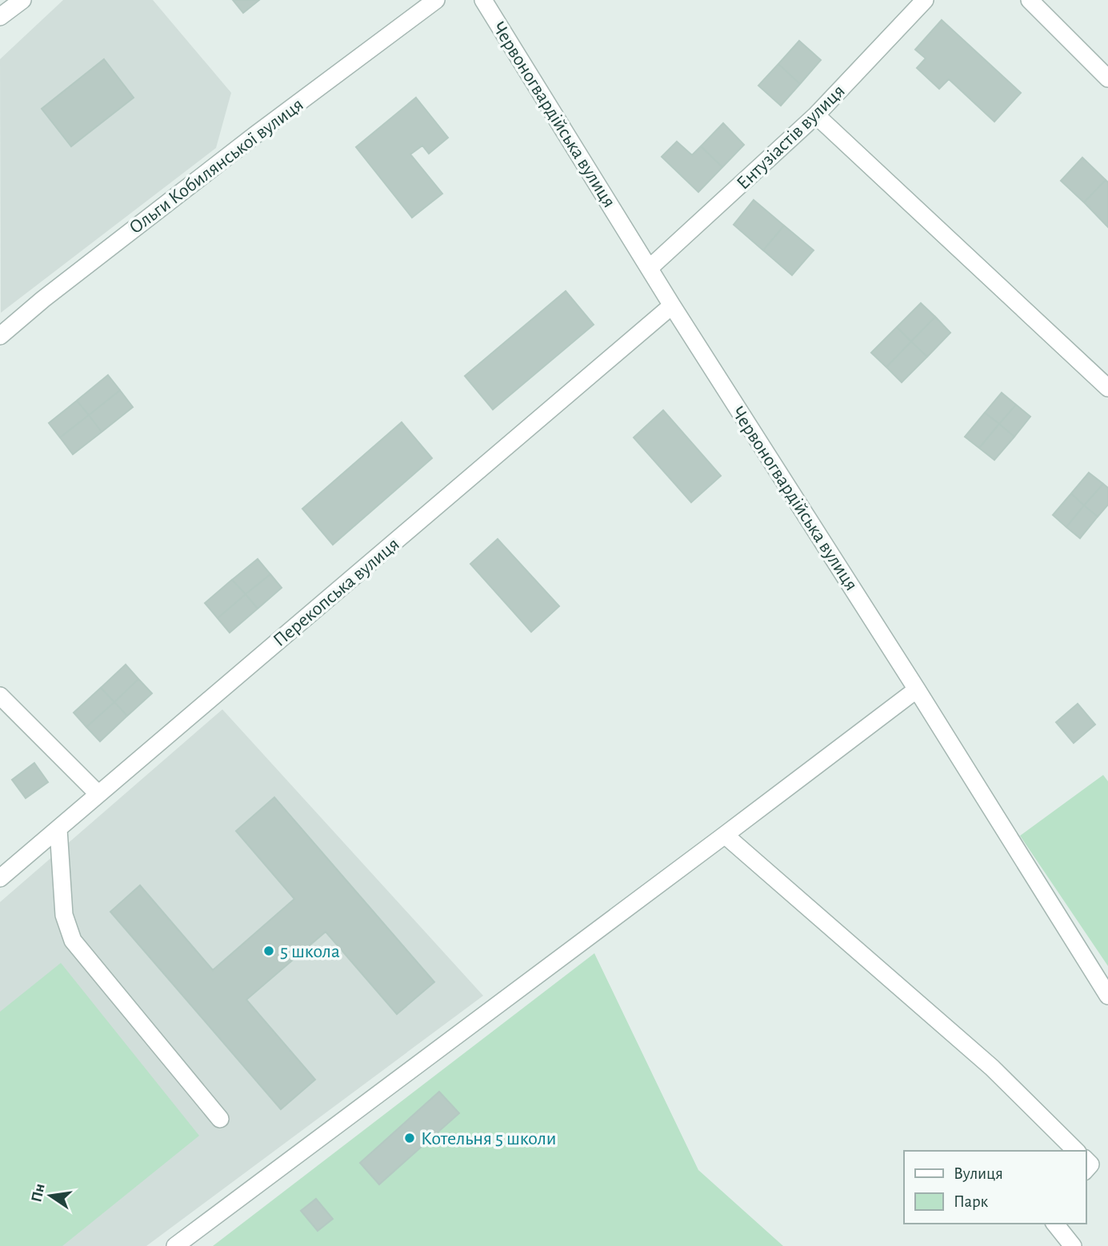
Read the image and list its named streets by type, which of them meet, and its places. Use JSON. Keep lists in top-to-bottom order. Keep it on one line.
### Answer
{"streets":{"street":["Червоногвардійська вулиця","Ентузіастів вулиця","Ольги Кобилянської вулиця","Перекопська вулиця"]},"crossings":[["Червоногвардійська вулиця","Ентузіастів вулиця"],["Червоногвардійська вулиця","Перекопська вулиця"]],"places":["5 школа","Котельня 5 школи"],"legend":["Вулиця","Парк"],"north":"left"}
